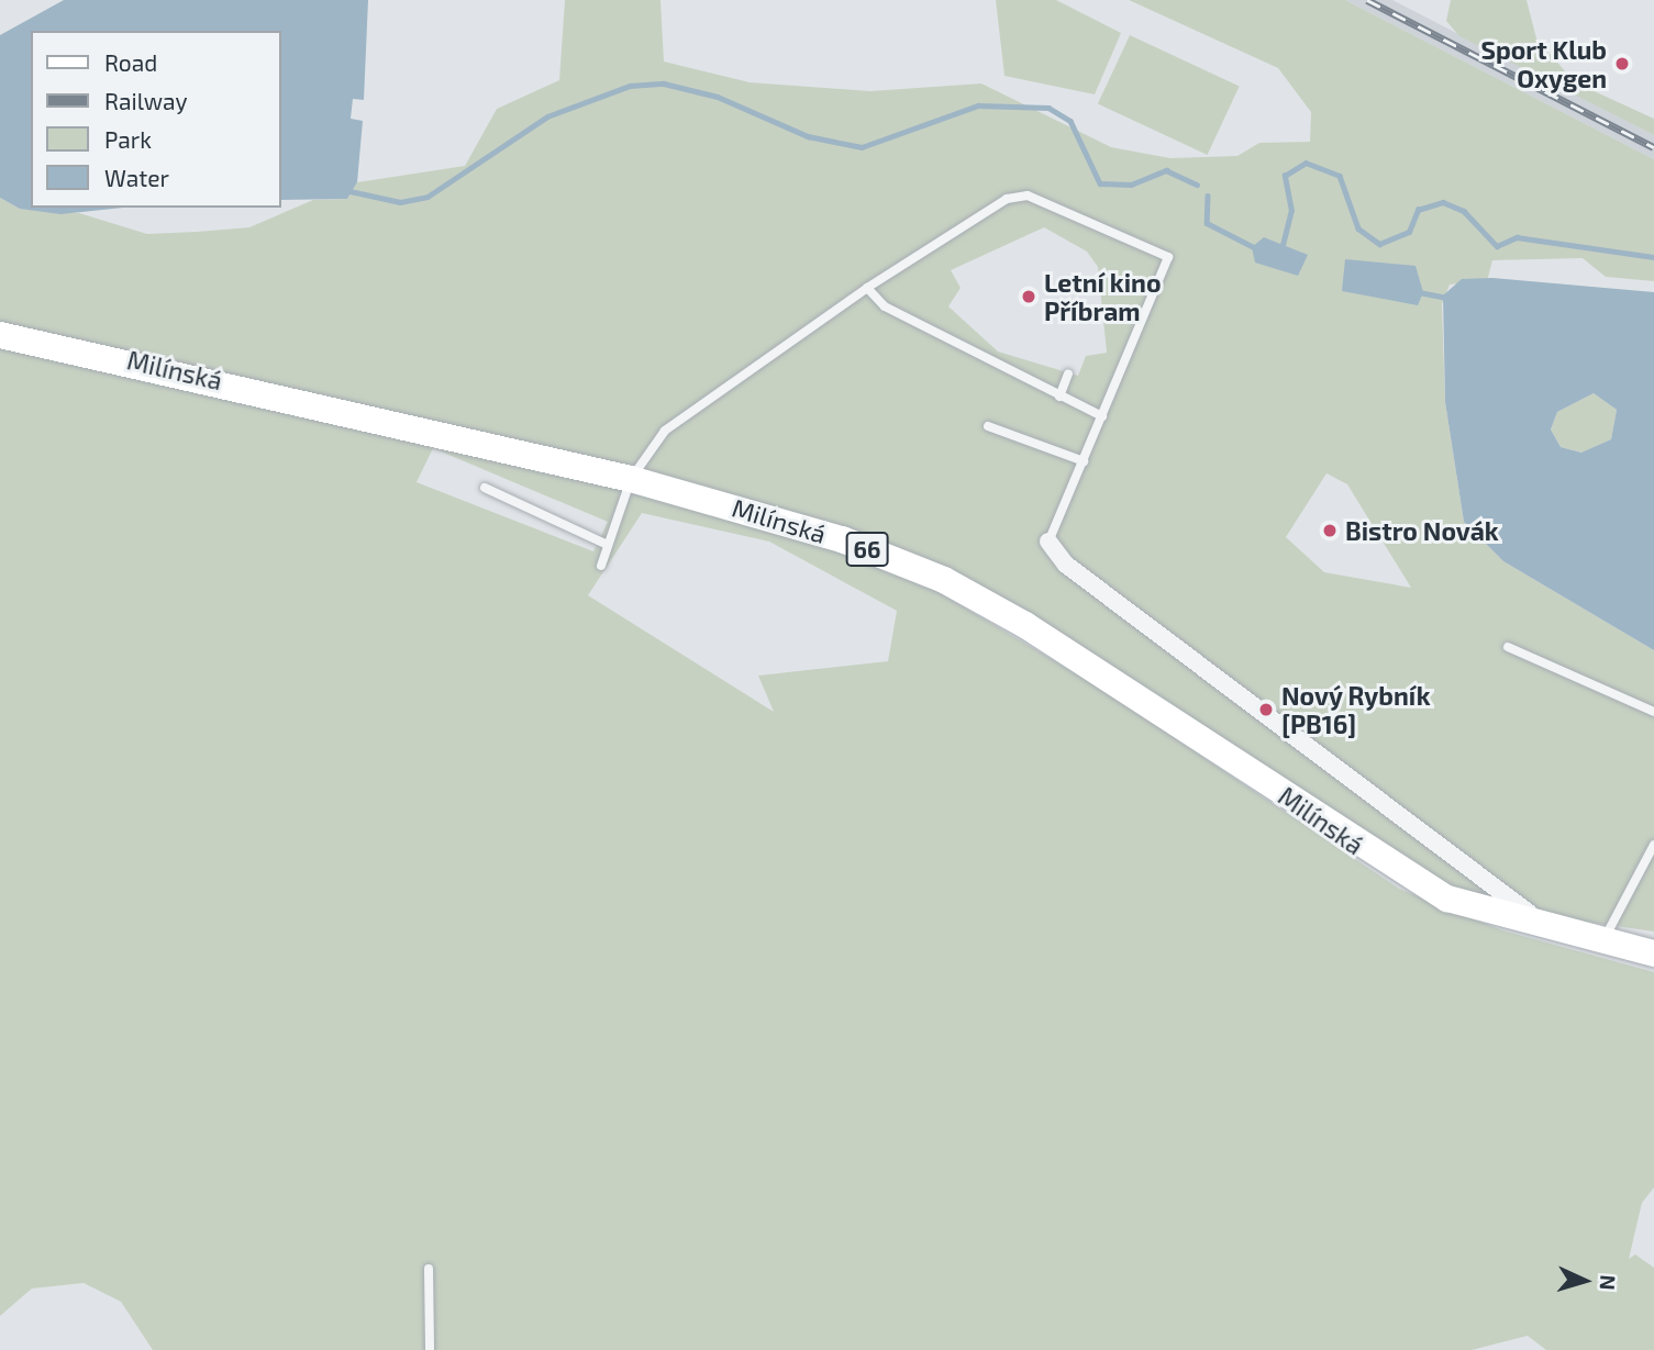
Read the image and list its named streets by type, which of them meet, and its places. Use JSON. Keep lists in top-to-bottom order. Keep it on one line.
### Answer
{"streets":{"main road":["Milínská","66"]},"places":["Sport Klub Oxygen","Letní kino Příbram","Bistro Novák","Nový Rybník [PB16]"],"legend":["Road","Railway","Park","Water"],"north":"right"}
